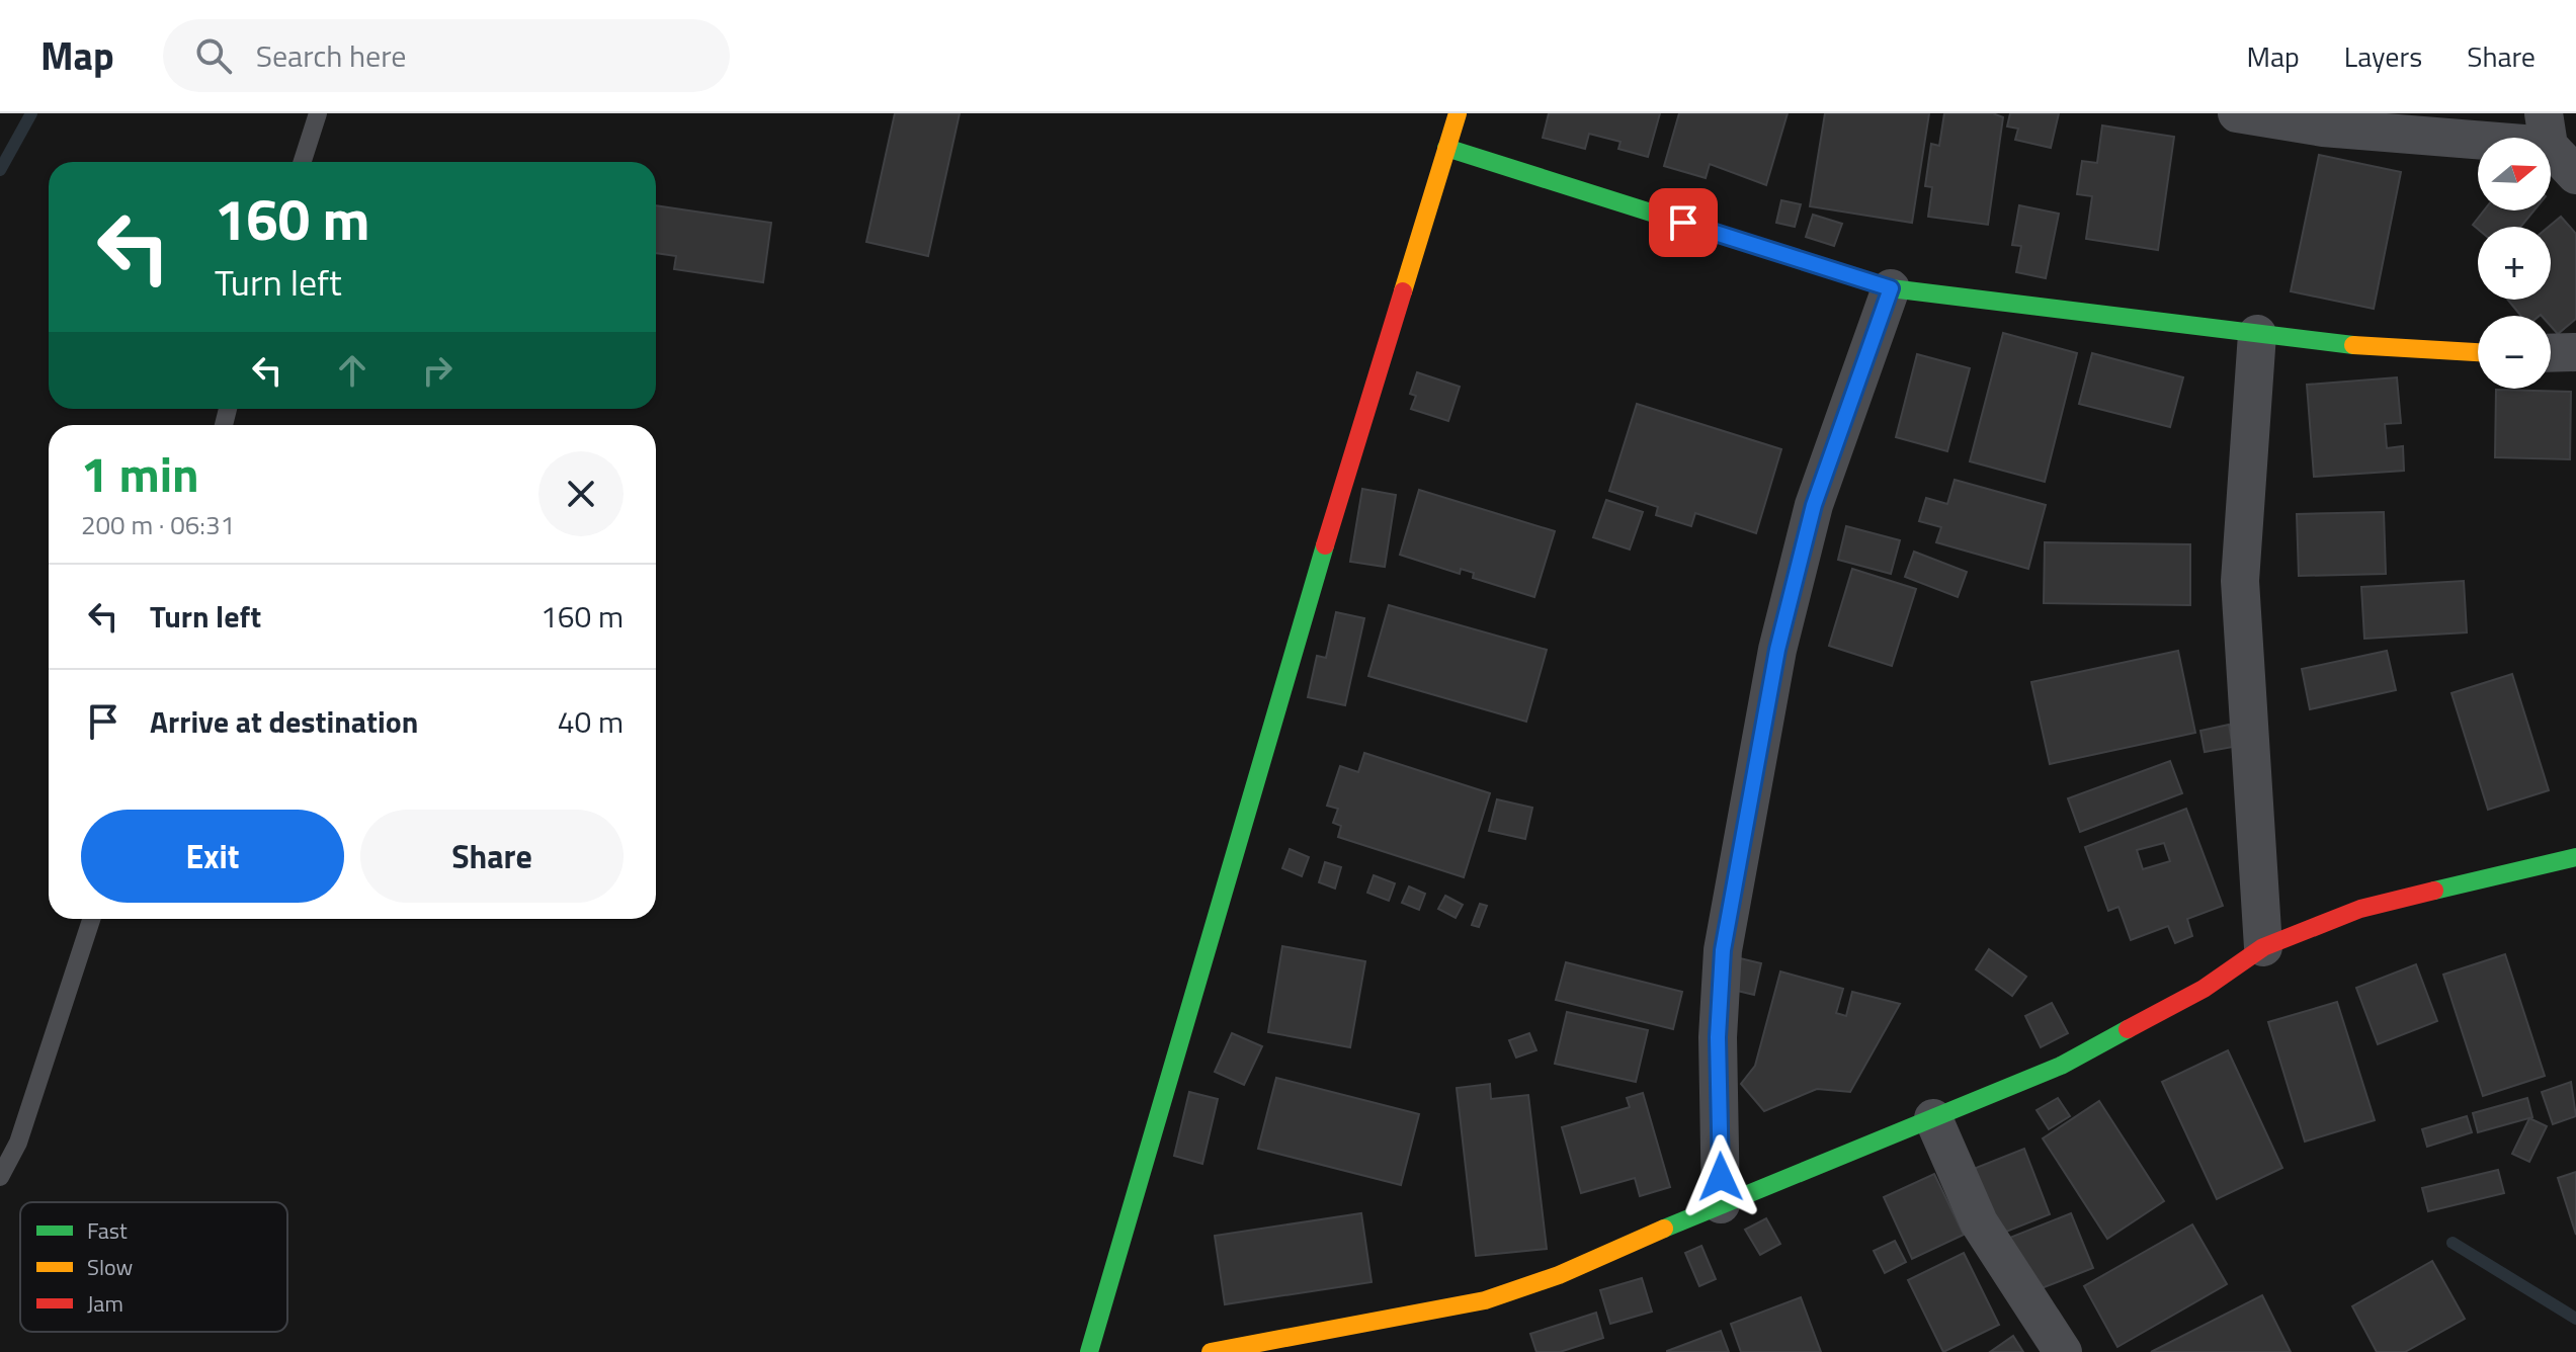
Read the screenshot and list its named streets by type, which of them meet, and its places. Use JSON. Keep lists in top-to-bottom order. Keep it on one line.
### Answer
{"legend":["Fast","Slow","Jam"],"north":"right","page":{"header":"Map","search":"Search here","nav":["Map","Layers","Share"],"map_buttons":["+","−"],"turn":["160 m","Turn left"],"heading":["1 min","200 m · 06:31"],"list":[{"name":"Turn left","value":"160 m"},{"name":"Arrive at destination","value":"40 m"}],"buttons":["Exit","Share"]}}
